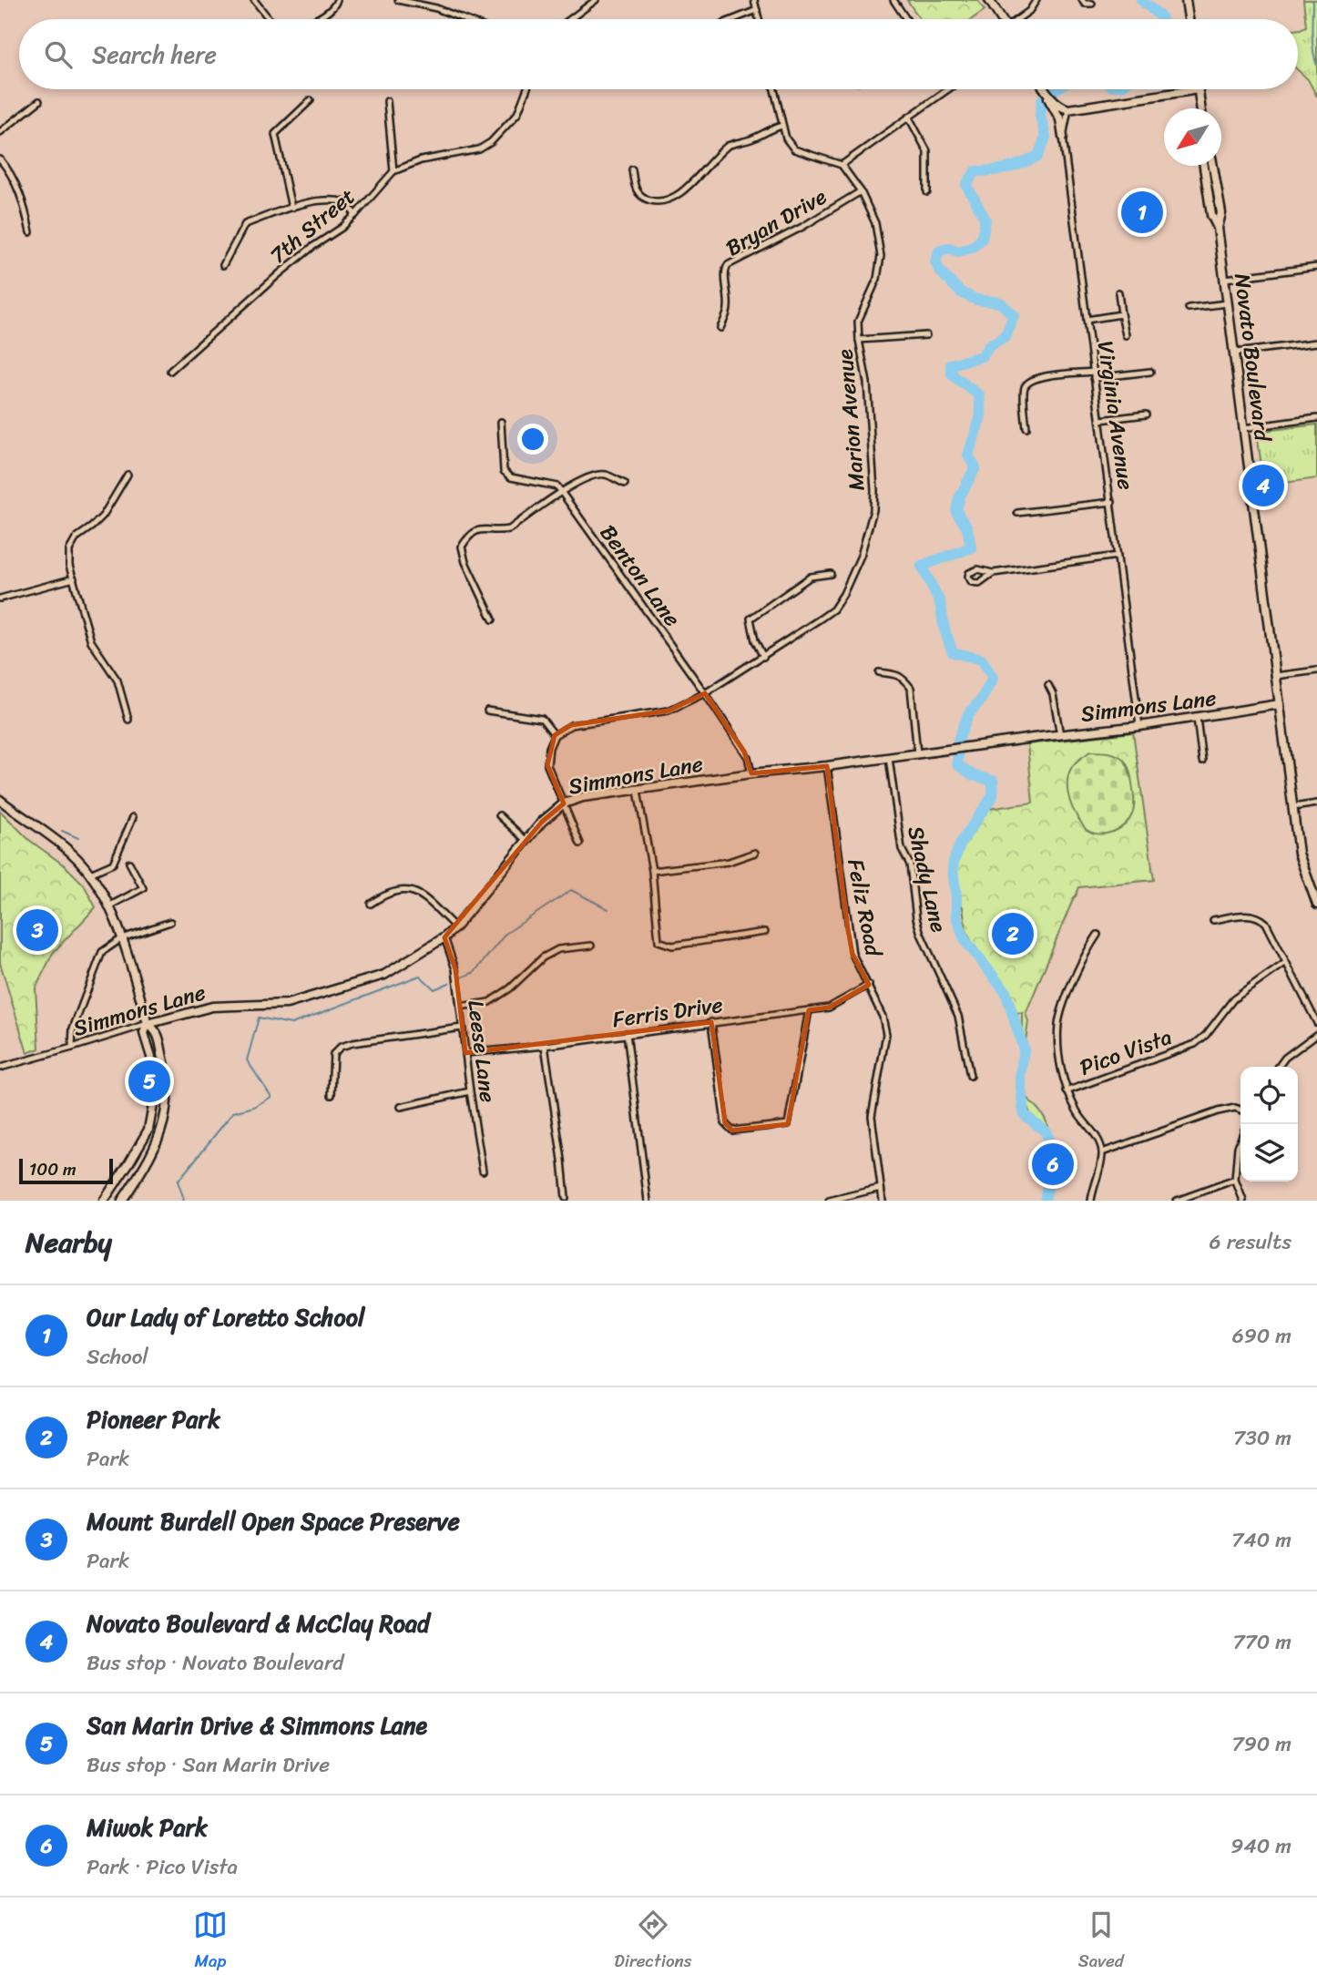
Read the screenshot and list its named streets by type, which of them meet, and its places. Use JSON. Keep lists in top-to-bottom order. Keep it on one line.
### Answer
{"streets":{"main road":["Novato Boulevard","Simmons Lane"],"street":["Bryan Drive","7th Street","Virginia Avenue","Marion Avenue","Benton Lane","Shady Lane","Feliz Road","Ferris Drive","Leese Lane","Pico Vista"]},"crossings":[["Bryan Drive","Marion Avenue"],["Novato Boulevard","Simmons Lane"],["Virginia Avenue","Simmons Lane"],["Marion Avenue","Benton Lane"],["Benton Lane","Simmons Lane"],["Simmons Lane","Shady Lane"],["Simmons Lane","Feliz Road"],["Simmons Lane","Leese Lane"],["Feliz Road","Ferris Drive"],["Ferris Drive","Leese Lane"]],"scale_bar":"100 m","north":"bottom left","page":{"search":"Search here","pins":["1","4","3","2","5","6"],"scale":"100 m","heading":["Nearby","6 results"],"list":[{"mark":"1","name":"Our Lady of Loretto School","note":"School","value":"690 m"},{"mark":"2","name":"Pioneer Park","note":"Park","value":"730 m"},{"mark":"3","name":"Mount Burdell Open Space Preserve","note":"Park","value":"740 m"},{"mark":"4","name":"Novato Boulevard & McClay Road","note":"Bus stop · Novato Boulevard","value":"770 m"},{"mark":"5","name":"San Marin Drive & Simmons Lane","note":"Bus stop · San Marin Drive","value":"790 m"},{"mark":"6","name":"Miwok Park","note":"Park · Pico Vista","value":"940 m"}],"nav":["Map","Directions","Saved"]}}
